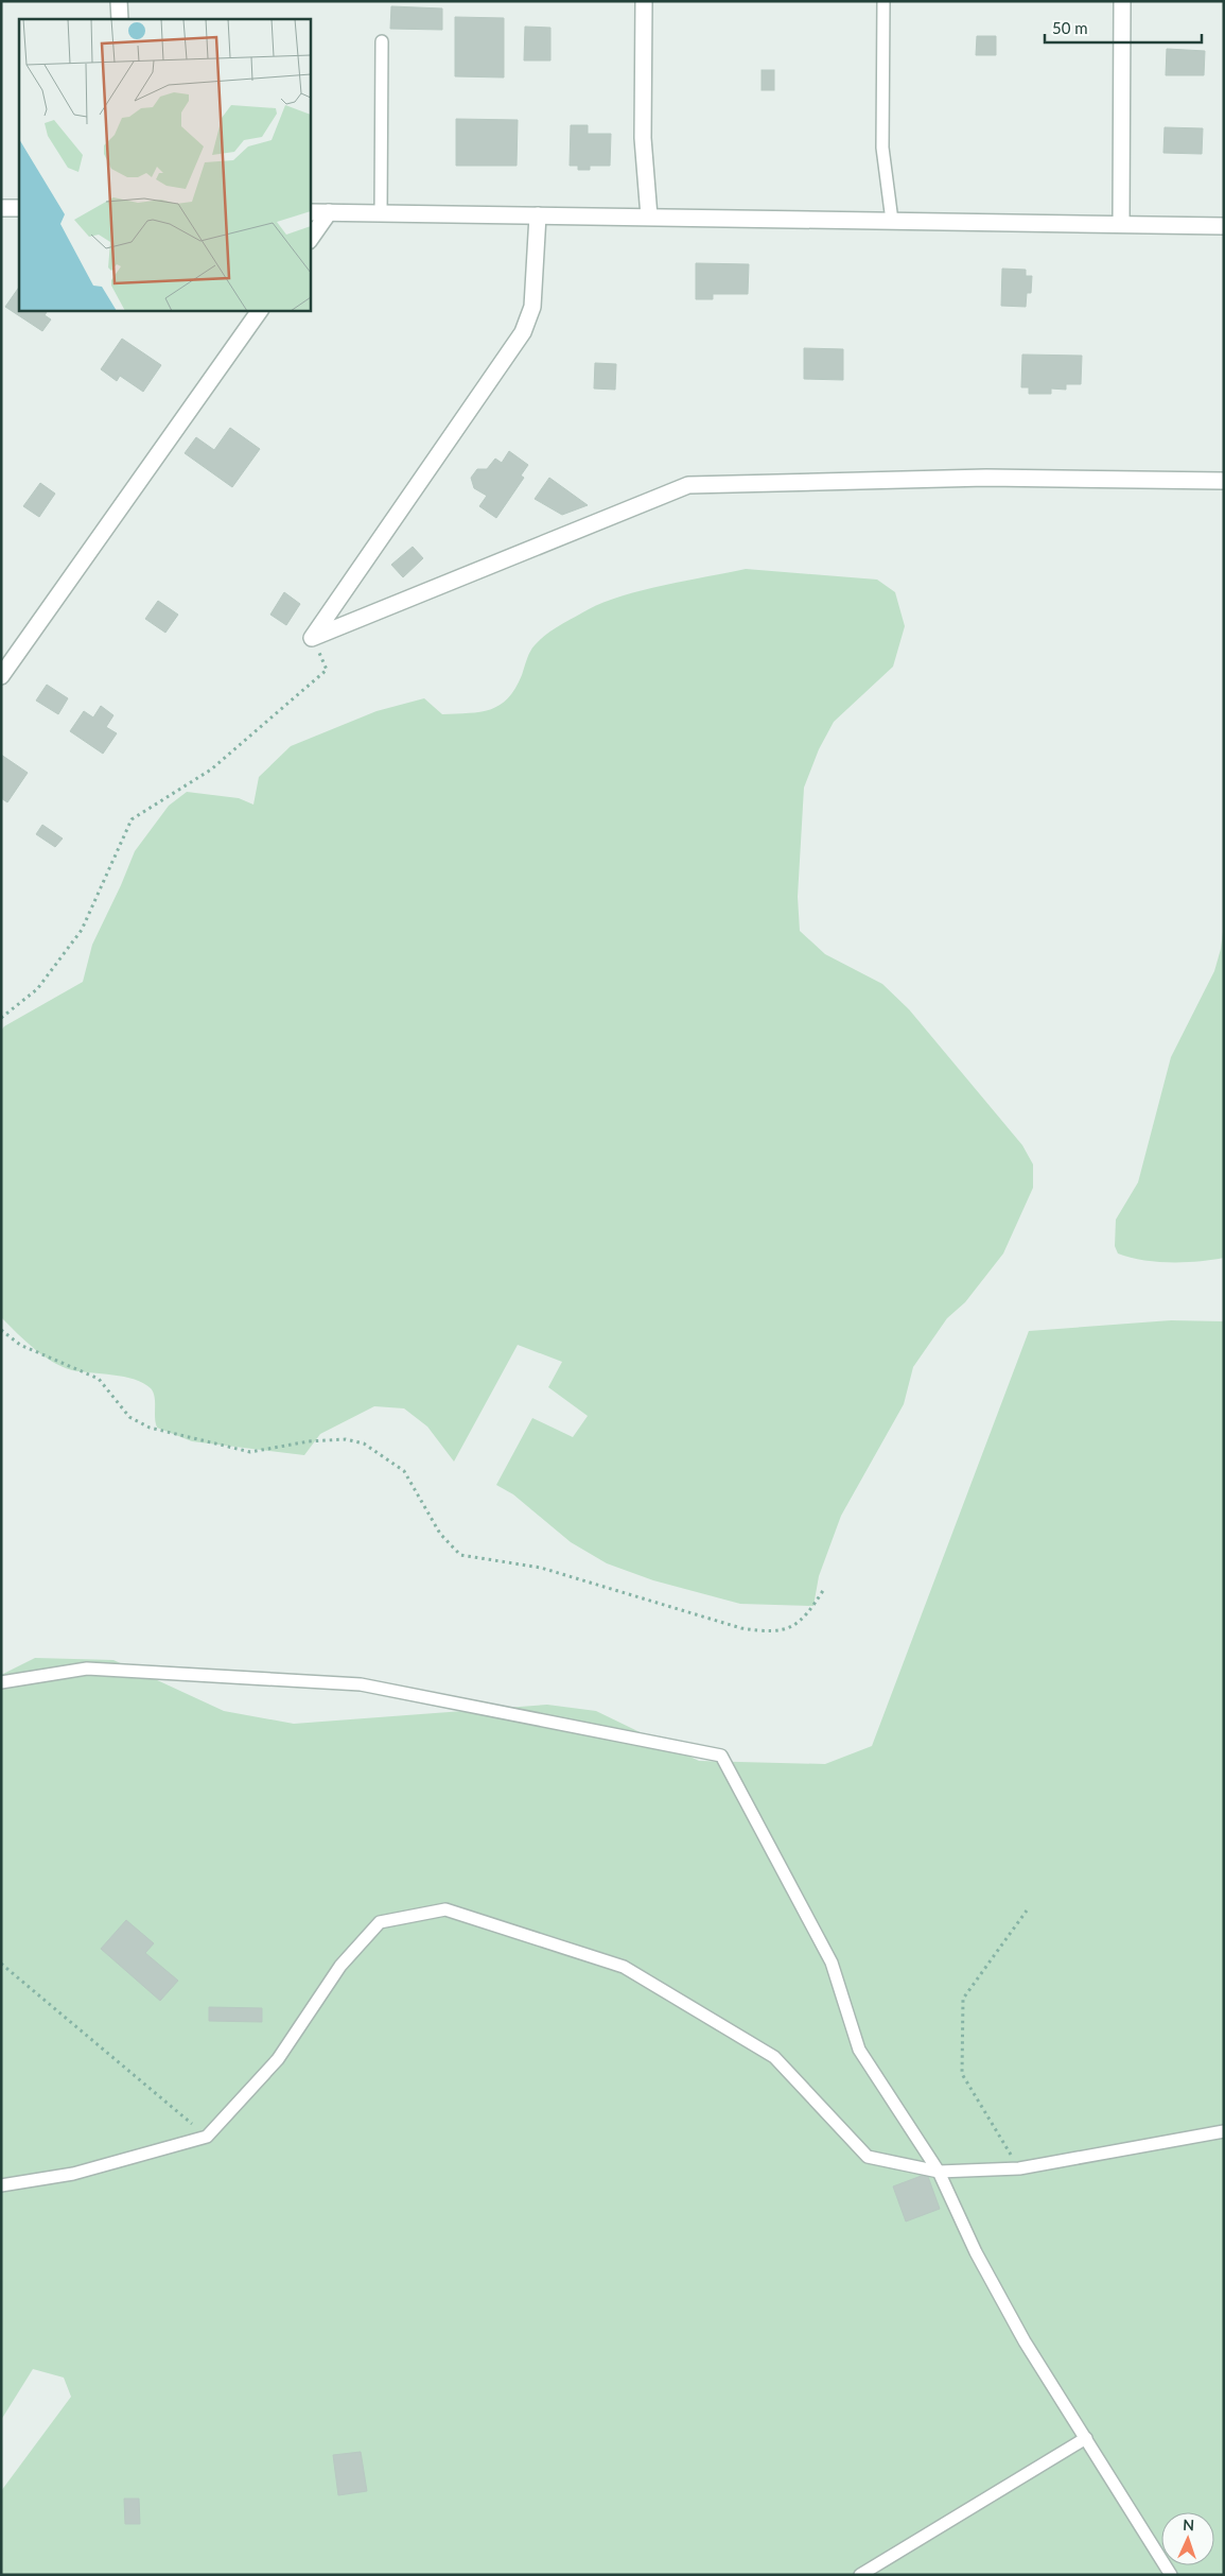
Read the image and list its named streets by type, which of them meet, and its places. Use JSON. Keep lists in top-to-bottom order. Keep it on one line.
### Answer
{"scale_bar":"50 m","north":"top"}
